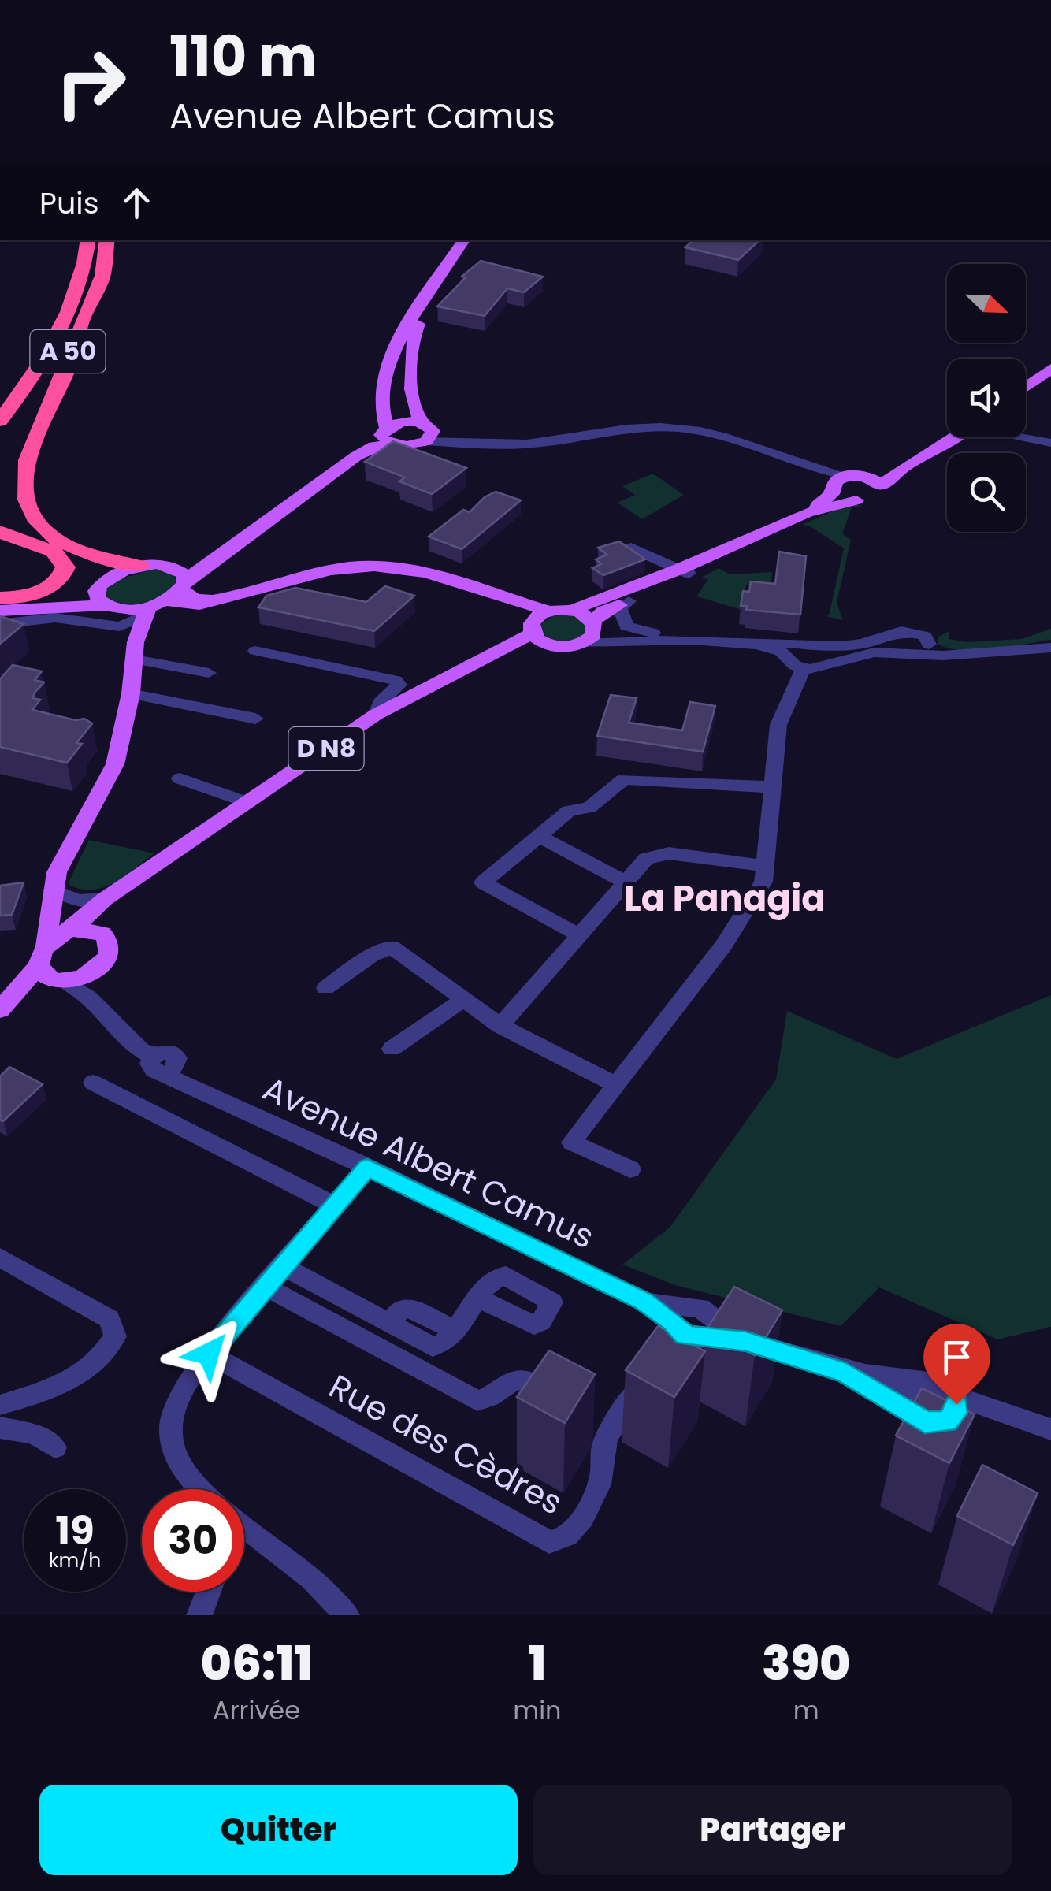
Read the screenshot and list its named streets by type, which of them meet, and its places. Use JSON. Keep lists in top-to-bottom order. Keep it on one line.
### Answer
{"streets":{"highway":["A 50"],"main road":["D N8"],"street":["Avenue Albert Camus","Rue des Cèdres"]},"districts":["La Panagia"],"north":"bottom right","page":{"turn":["110 m","Avenue Albert Camus"],"then":"Puis","speed":"19 km/h","limit":"30","eta":["06:11","Arrivée","1","min","390","m"],"buttons":["Quitter","Partager"]}}
